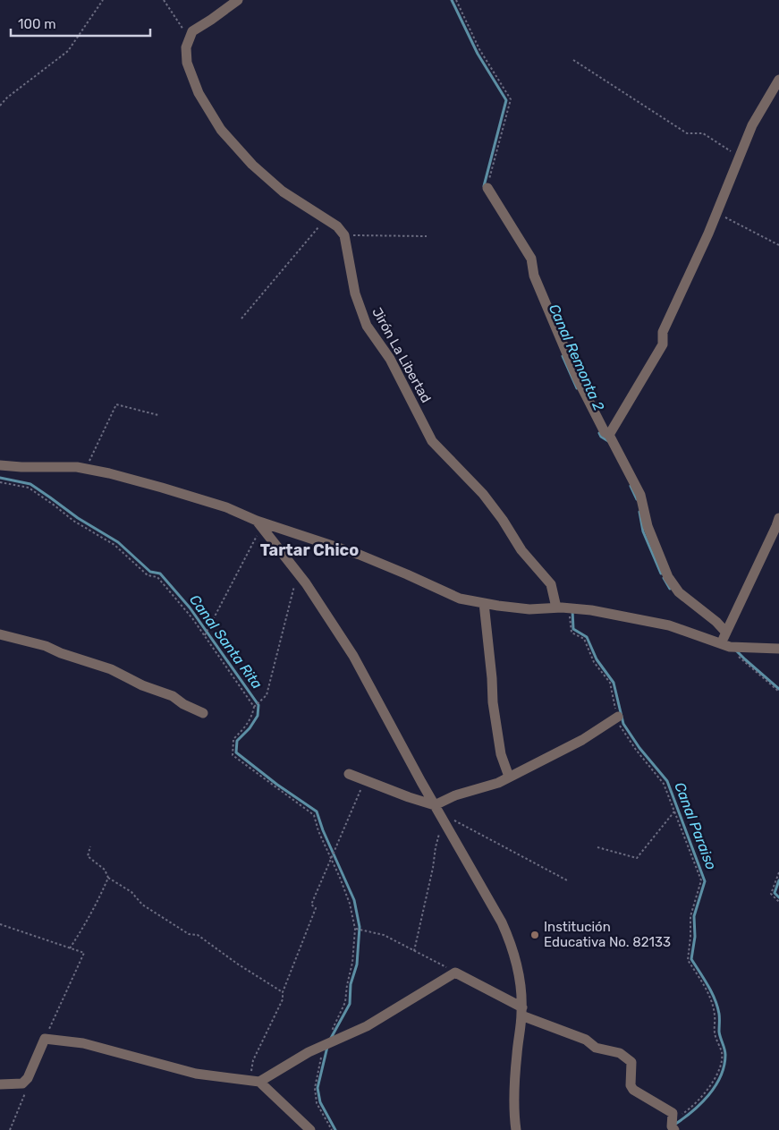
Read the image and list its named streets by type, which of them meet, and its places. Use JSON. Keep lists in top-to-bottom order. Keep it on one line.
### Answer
{"streets":{"street":["Jirón La Libertad"]},"districts":["Tartar Chico"],"water":["Canal Remonta 2","Canal Santa Rita","Canal Paraiso"],"places":["Institución Educativa No. 82133"],"scale_bar":"100 m"}
